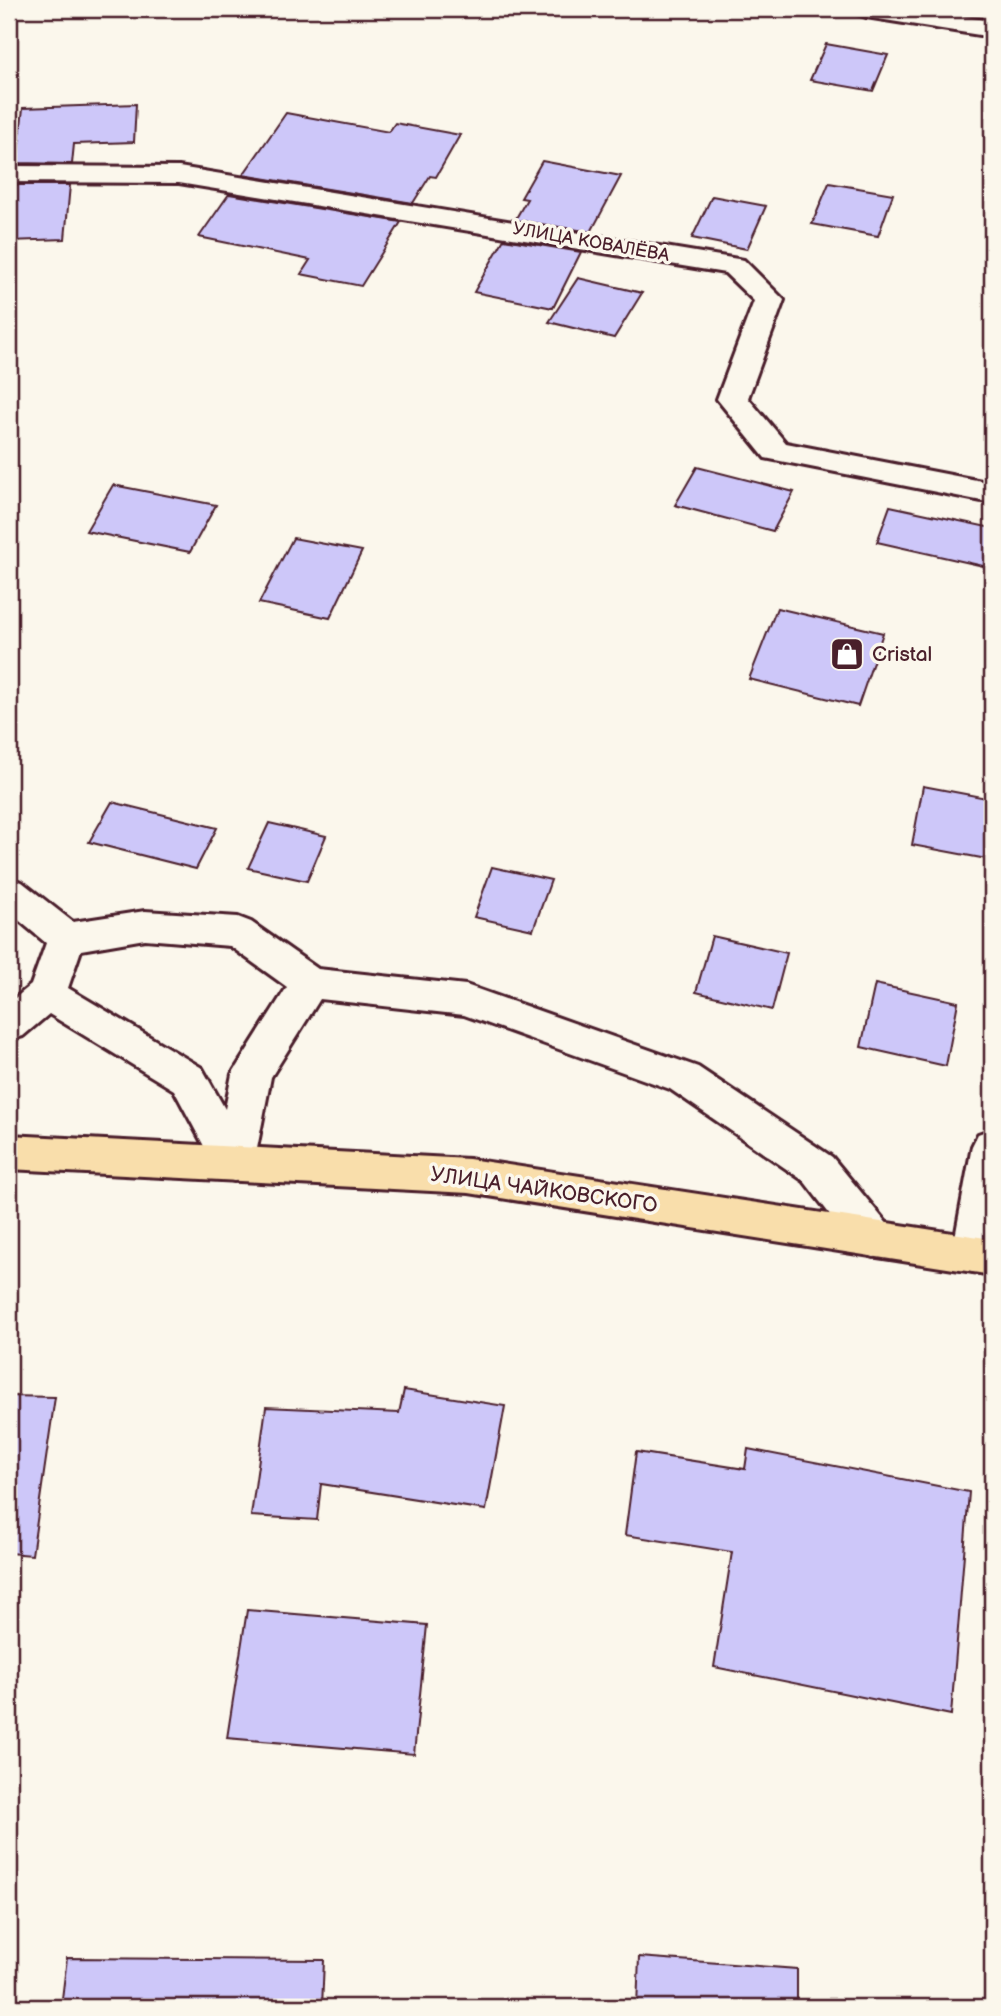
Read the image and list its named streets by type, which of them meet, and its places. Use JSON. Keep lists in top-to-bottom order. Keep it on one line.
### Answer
{"streets":{"main road":["УЛИЦА ЧАЙКОВСКОГО"],"street":["УЛИЦА КОВАЛЁВА"]},"places":{"shop":["Cristal"]}}
